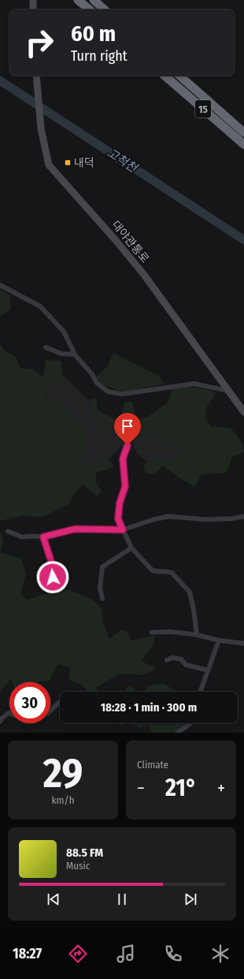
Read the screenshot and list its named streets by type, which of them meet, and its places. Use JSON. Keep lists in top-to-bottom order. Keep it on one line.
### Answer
{"streets":{"highway":["15"],"main road":["대야관통로"]},"water":["고척천"],"places":{"transit":["내덕"]},"page":{"turn":["60 m","Turn right"],"limit":"30","trip":"18:28 · 1 min · 300 m","tile":[["29","km/h"],"Climate"],"heat":["−","21°","+"],"song":["88.5 FM","Music"],"tabs":"18:27"}}
